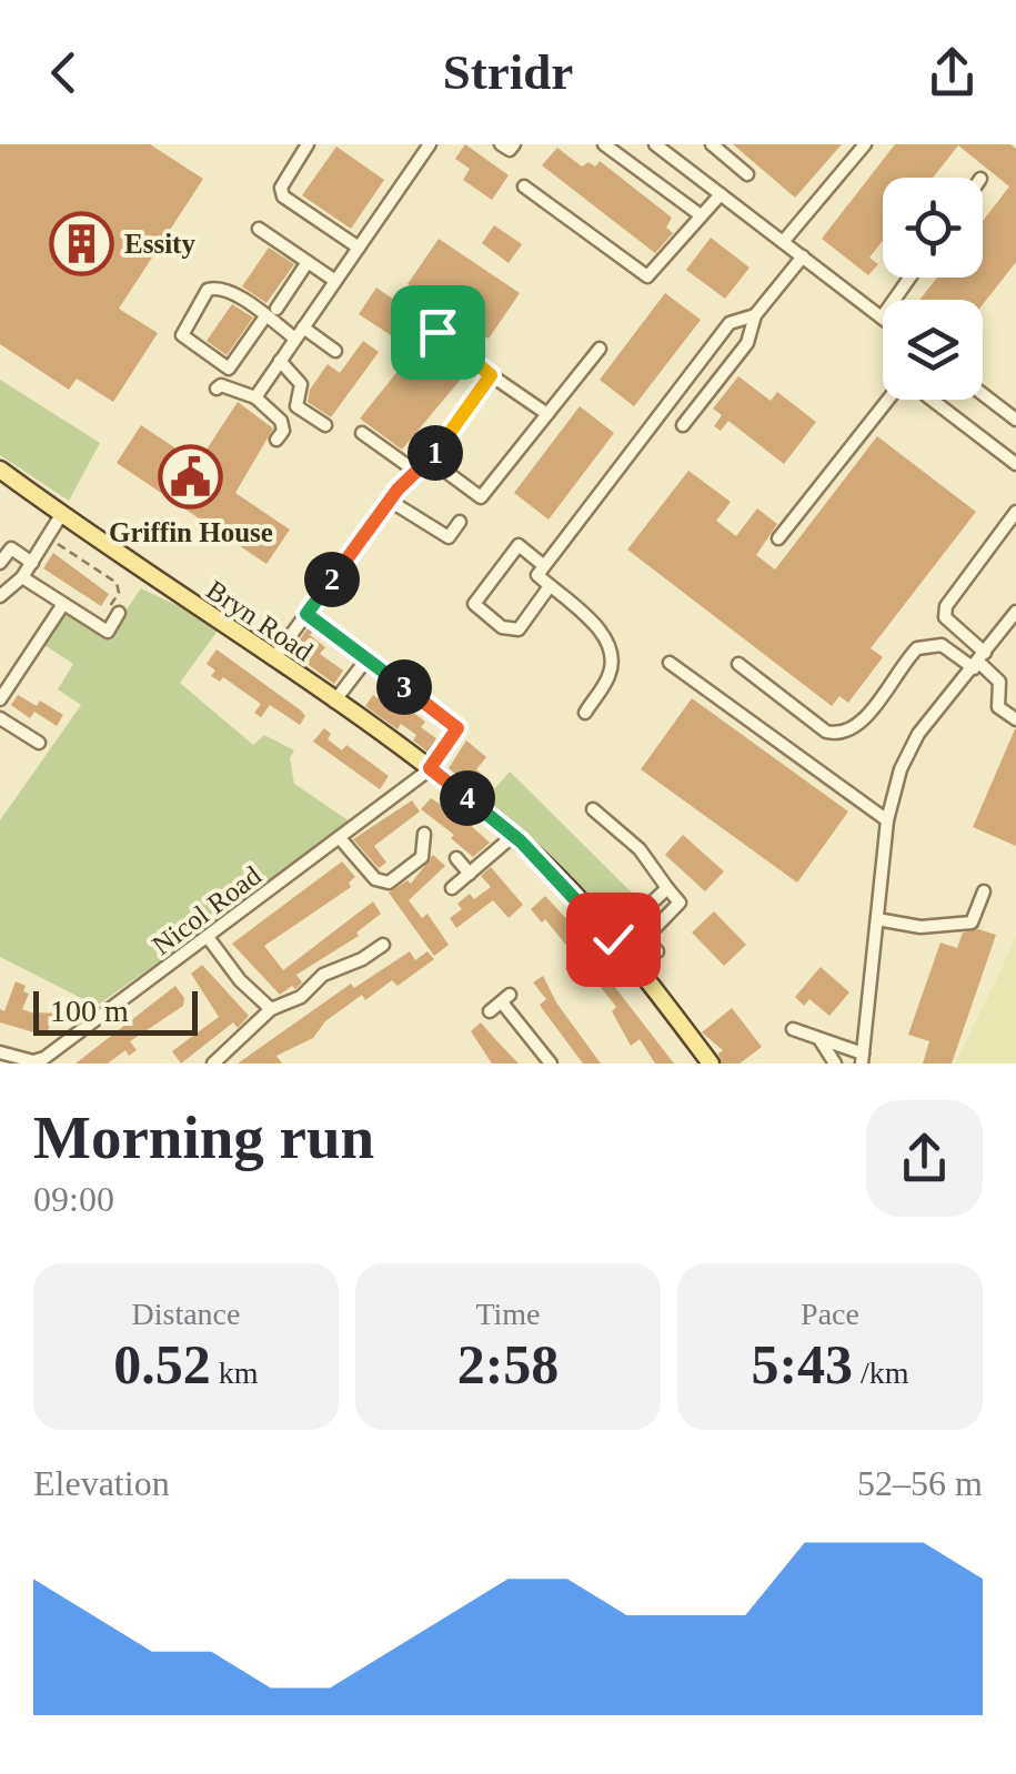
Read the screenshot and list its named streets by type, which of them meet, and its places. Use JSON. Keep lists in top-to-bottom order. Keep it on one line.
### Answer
{"streets":{"main road":["Bryn Road"],"street":["Nicol Road"]},"crossings":[["Bryn Road","Nicol Road"]],"places":{"building":["Essity"],"public building":["Griffin House"]},"scale_bar":"100 m","page":{"header":"Stridr","pins":["1","2","3","4"],"scale":"100 m","heading":["Morning run","09:00"],"stats":[["Distance","0.52 km"],["Time","2:58"],["Pace","5:43 /km"]],"chart":["Elevation","52–56 m"]}}
